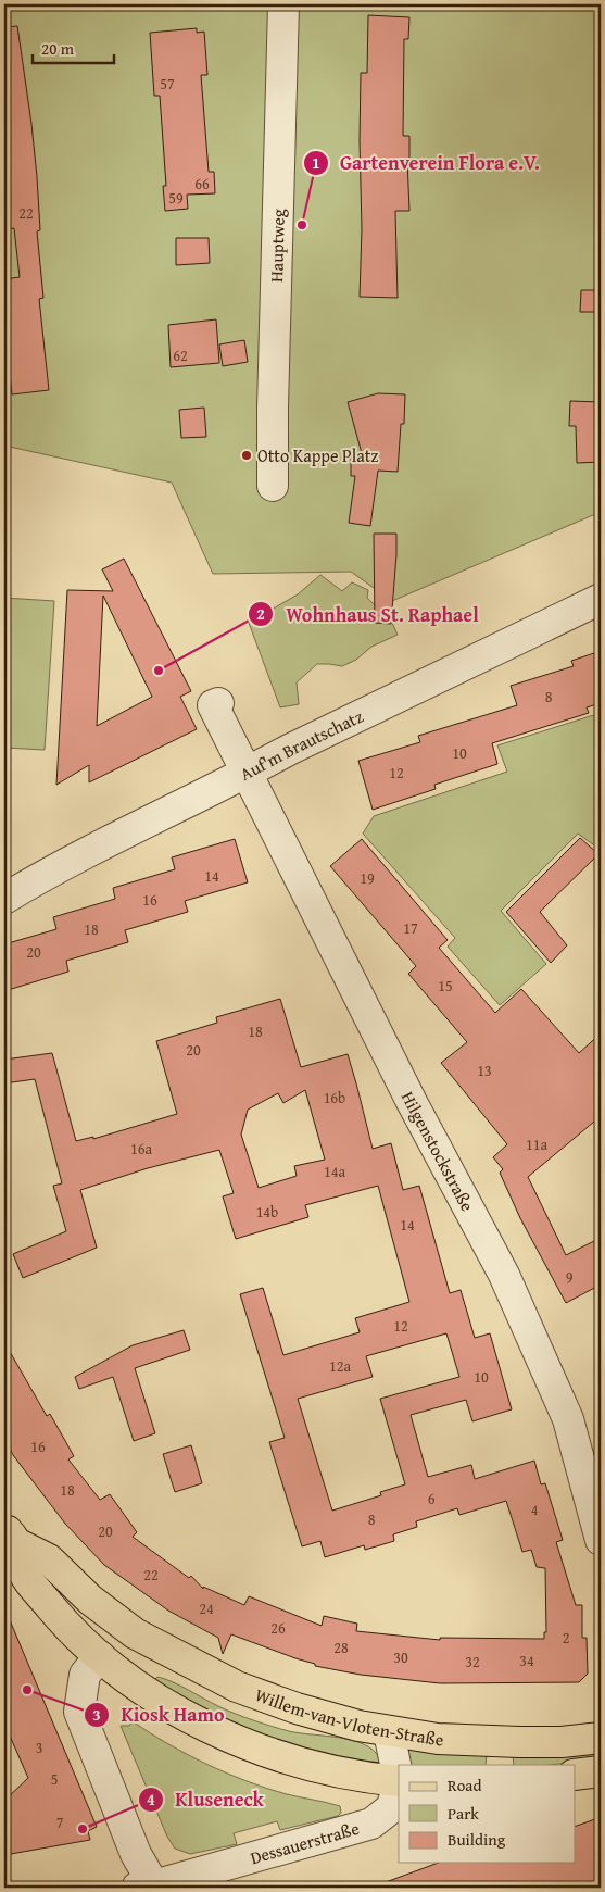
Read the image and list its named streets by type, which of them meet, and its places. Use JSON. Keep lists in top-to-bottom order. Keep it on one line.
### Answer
{"streets":{"main road":["Willem-van-Vloten-Straße"],"street":["Hauptweg","Auf'm Brautschatz","Hilgenstockstraße","Dessauerstraße"]},"crossings":[["Auf'm Brautschatz","Hilgenstockstraße"],["Willem-van-Vloten-Straße","Dessauerstraße"]],"places":["Gartenverein Flora e.V.","Otto Kappe Platz","Wohnhaus St. Raphael","Kiosk Hamo","Kluseneck"],"house_numbers":["57","66","59","22","62","8","10","12","14","19","16","17","18","20","15","18","20","13","16b","11a","16a","14a","14b","14","9","12","12a","10","16","18","6","4","8","20","22","24","26","2","28","30","34","32","3","5","7"],"legend":["Road","Park","Building"],"scale_bar":"20 m"}
